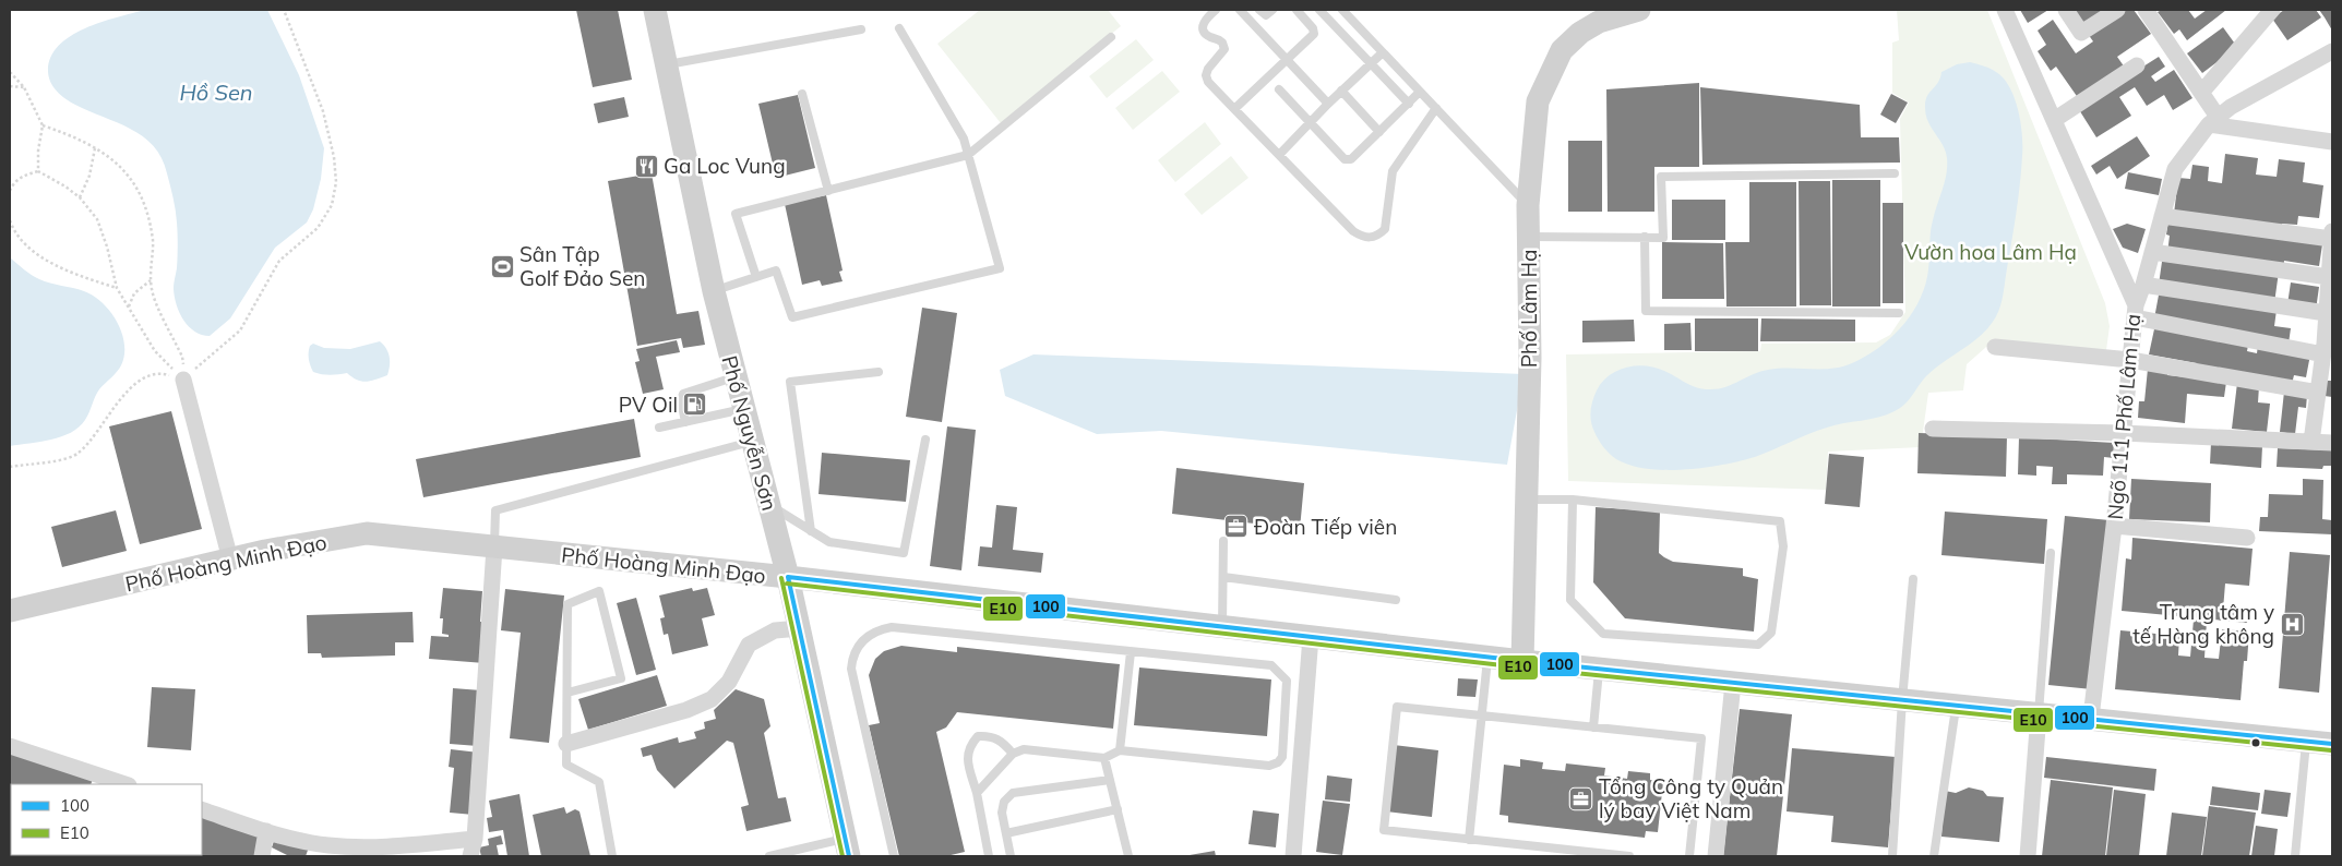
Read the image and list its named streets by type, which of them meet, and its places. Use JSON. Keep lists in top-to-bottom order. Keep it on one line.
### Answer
{"streets":{"street":["Phố Lâm Hạ","Ngõ 111 Phố Lâm Hạ","Phố Nguyễn Sơn","Phố Hoàng Minh Đạo"]},"crossings":[["Phố Lâm Hạ","Phố Hoàng Minh Đạo"],["Ngõ 111 Phố Lâm Hạ","Phố Hoàng Minh Đạo"],["Phố Nguyễn Sơn","Phố Hoàng Minh Đạo"]],"water":["Hồ Sen"],"parks":["Vườn hoa Lâm Hạ"],"places":{"restaurant":["Ga Loc Vung"],"sports":["Sân Tập Golf Đảo Sen"],"fuel station":["PV Oil"],"office":["Đoàn Tiếp viên","Tổng Công ty Quản lý bay Việt Nam"],"hospital":["Trung tâm y tế Hàng không"]},"lines":["transit line 100","transit line E10"],"legend":["100","E10"]}
